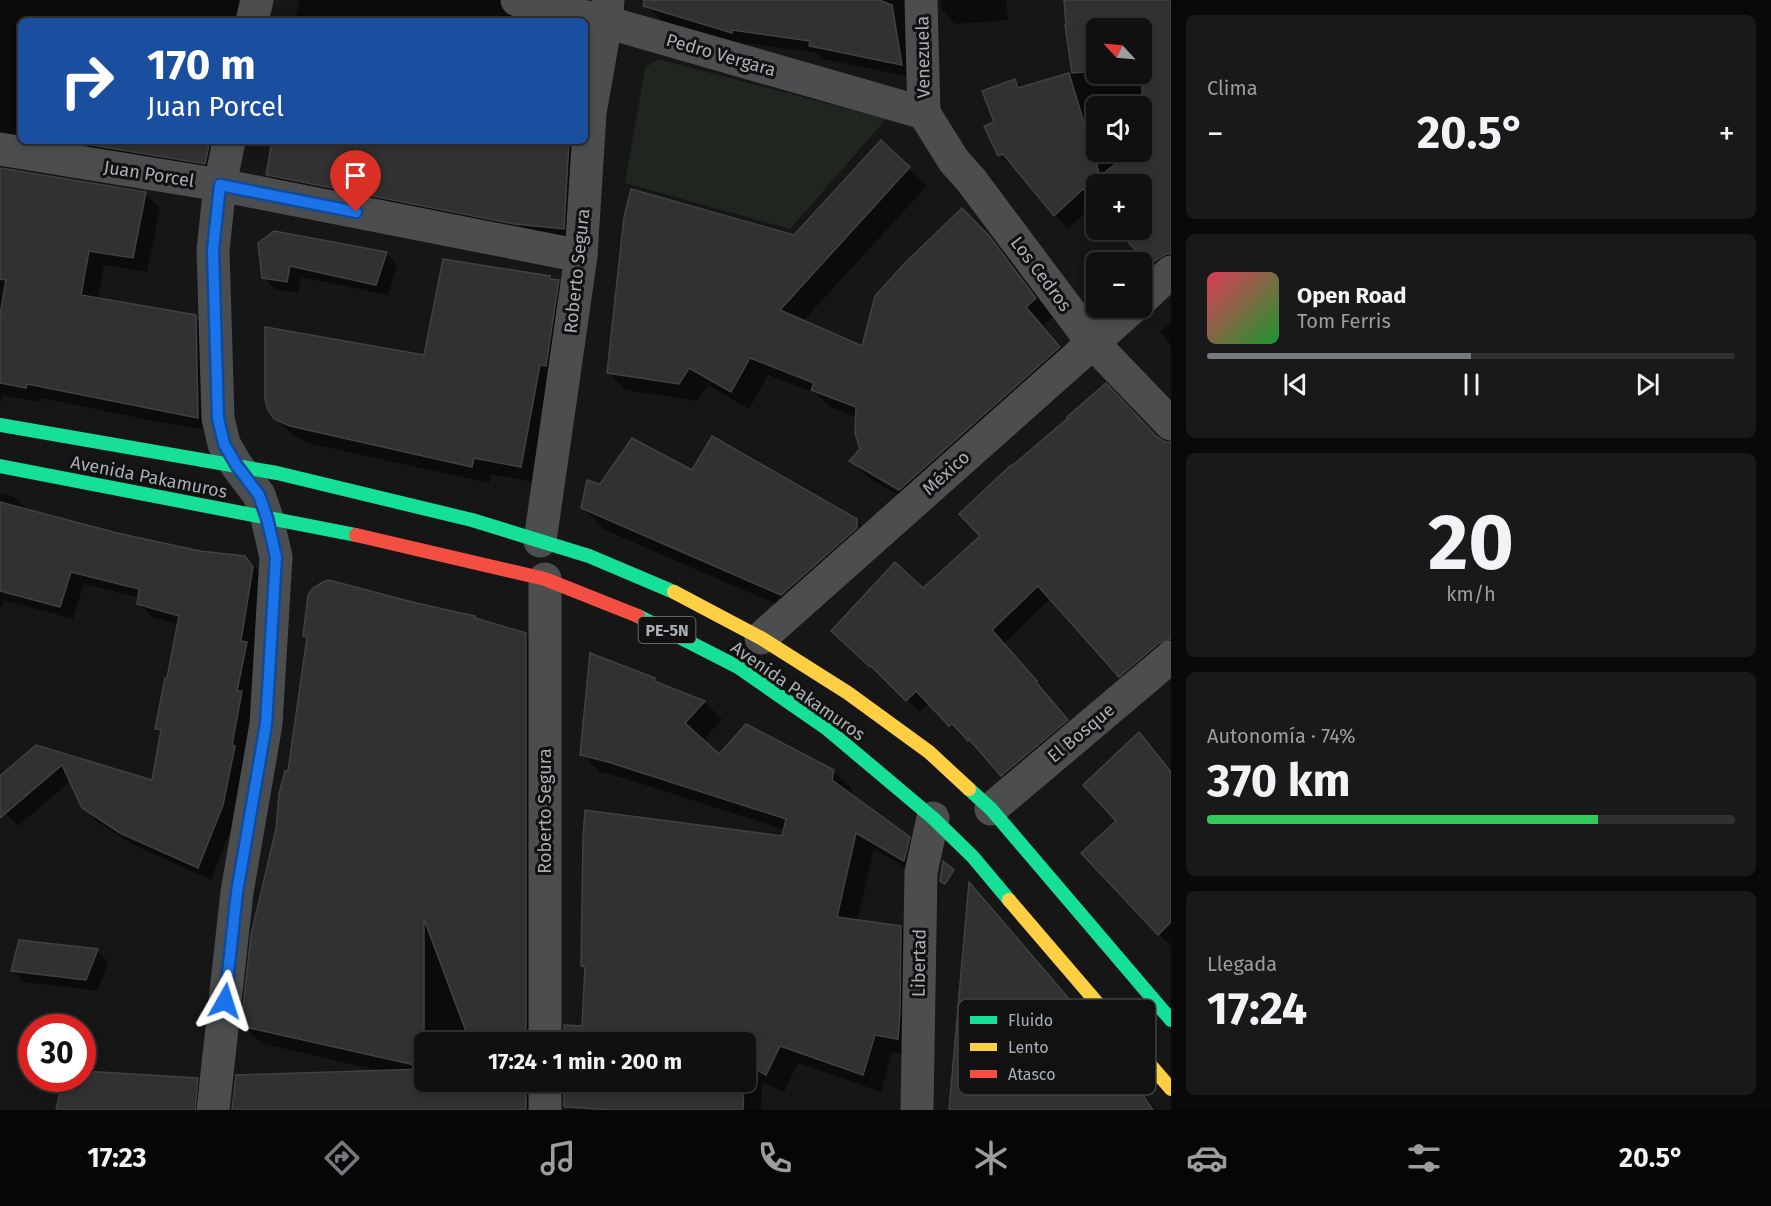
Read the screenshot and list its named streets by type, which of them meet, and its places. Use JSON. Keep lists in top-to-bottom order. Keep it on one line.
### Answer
{"streets":{"highway":["Avenida Pakamuros","PE-5N"],"street":["Pedro Vergara","Venezuela","Juan Porcel","Roberto Segura","Los Cedros","México","El Bosque","Libertad"]},"crossings":[["Pedro Vergara","Venezuela"],["Pedro Vergara","Roberto Segura"],["Pedro Vergara","Los Cedros"],["Venezuela","Los Cedros"],["Juan Porcel","Roberto Segura"],["Roberto Segura","Avenida Pakamuros"],["Roberto Segura","PE-5N"],["Los Cedros","México"],["México","PE-5N"],["Avenida Pakamuros","Libertad"],["PE-5N","El Bosque"]],"legend":["Fluido","Lento","Atasco"],"north":"top left","page":{"tile":["Clima",["20","km/h"],["Autonomía · 74%","370 km"],["Llegada","17:24"]],"map_buttons":["+","−"],"turn":["170 m","Juan Porcel"],"heat":["−","20.5°","+"],"song":["Open Road","Tom Ferris"],"limit":"30","trip":"17:24 · 1 min · 200 m","tabs":["17:23","20.5°"]}}
